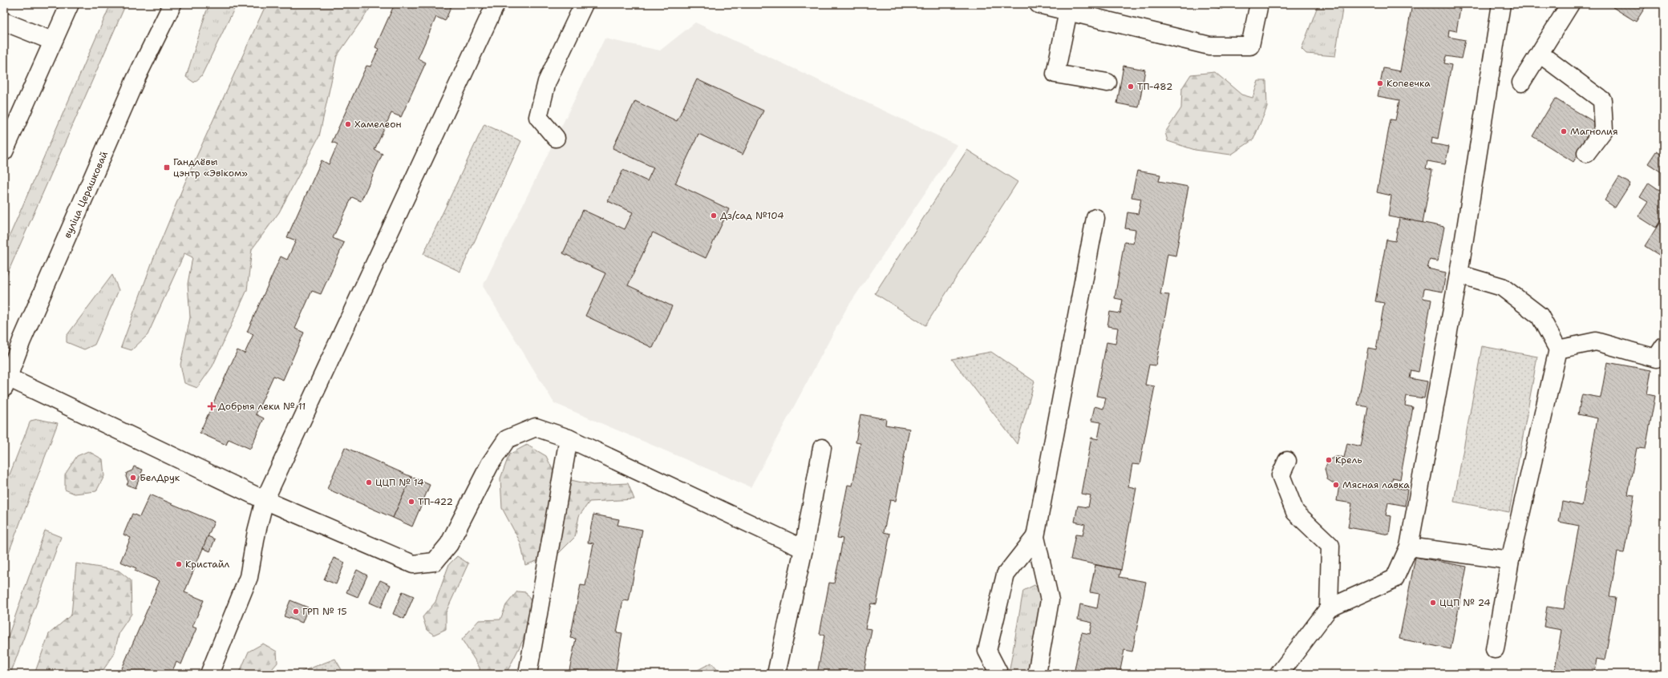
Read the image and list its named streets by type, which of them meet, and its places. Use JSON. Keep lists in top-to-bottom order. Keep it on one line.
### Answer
{"streets":{"main road":["вуліца Церашковай"]},"places":{"other":["Копеечка","ТП-482","Хамелеон","Магнолия","Дз/сад №104","Крель","БелДрук","ЦЦП № 14","Мясная лавка","ТП-422","Кристайл","ЦЦП № 24","ГРП № 15"],"transit":["Гандлёвы цэнтр «Эвіком»"],"health":["Добрыя леки № 11"]}}
